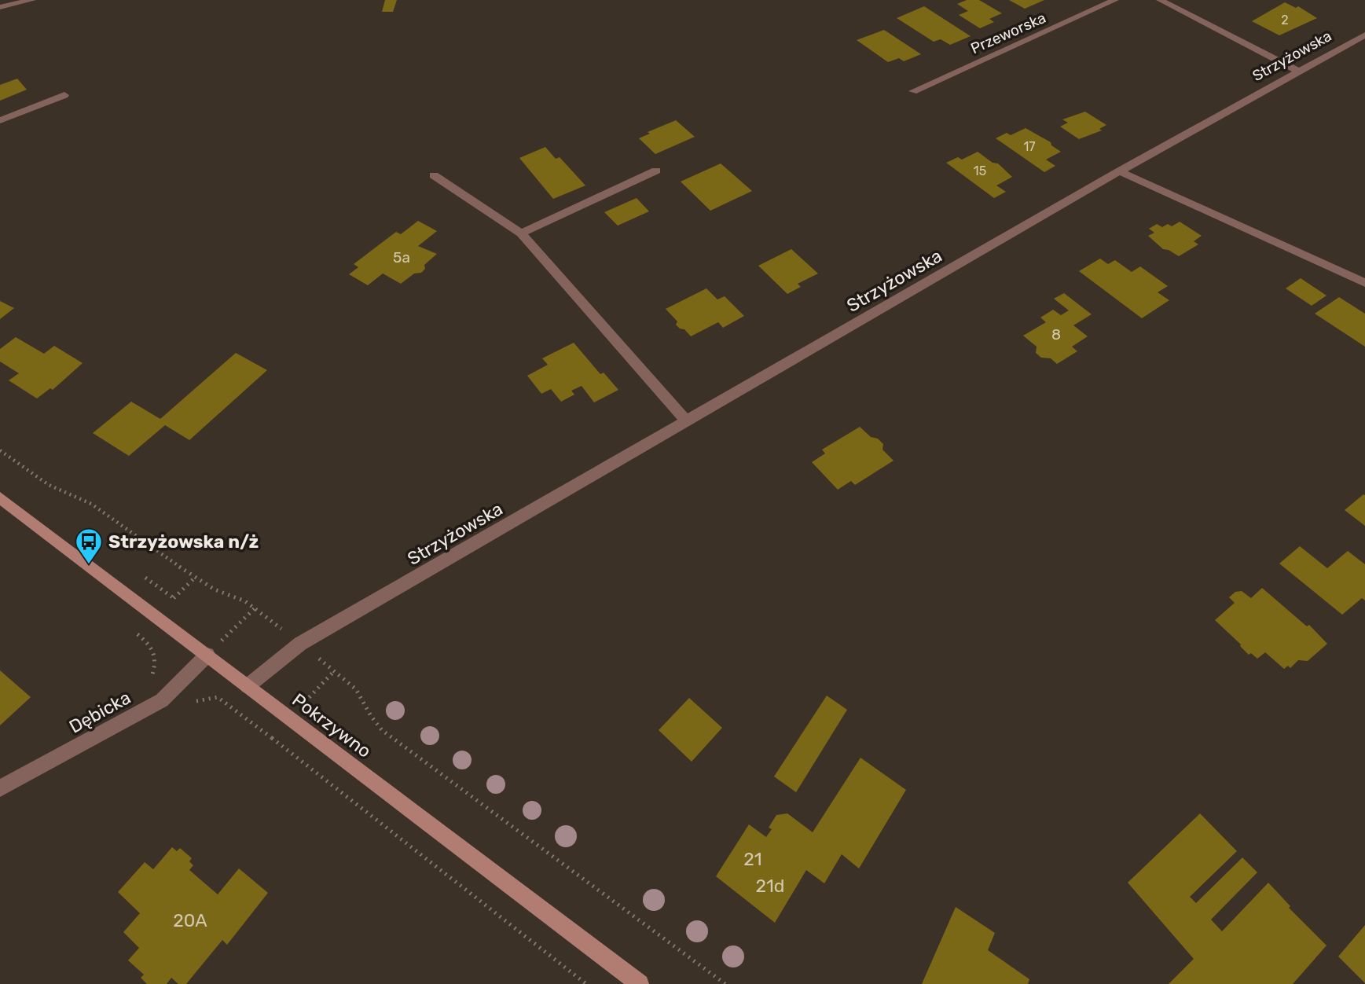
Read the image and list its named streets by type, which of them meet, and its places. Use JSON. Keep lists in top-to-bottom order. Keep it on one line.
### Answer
{"streets":{"street":["Przeworska","Strzyżowska","Dębicka","Pokrzywno"]},"crossings":[["Strzyżowska","Pokrzywno"],["Dębicka","Pokrzywno"]],"places":{"bus stop":["Strzyżowska n/ż"]},"house_numbers":["2","17","15","5a","8","21","21d","20A"]}
